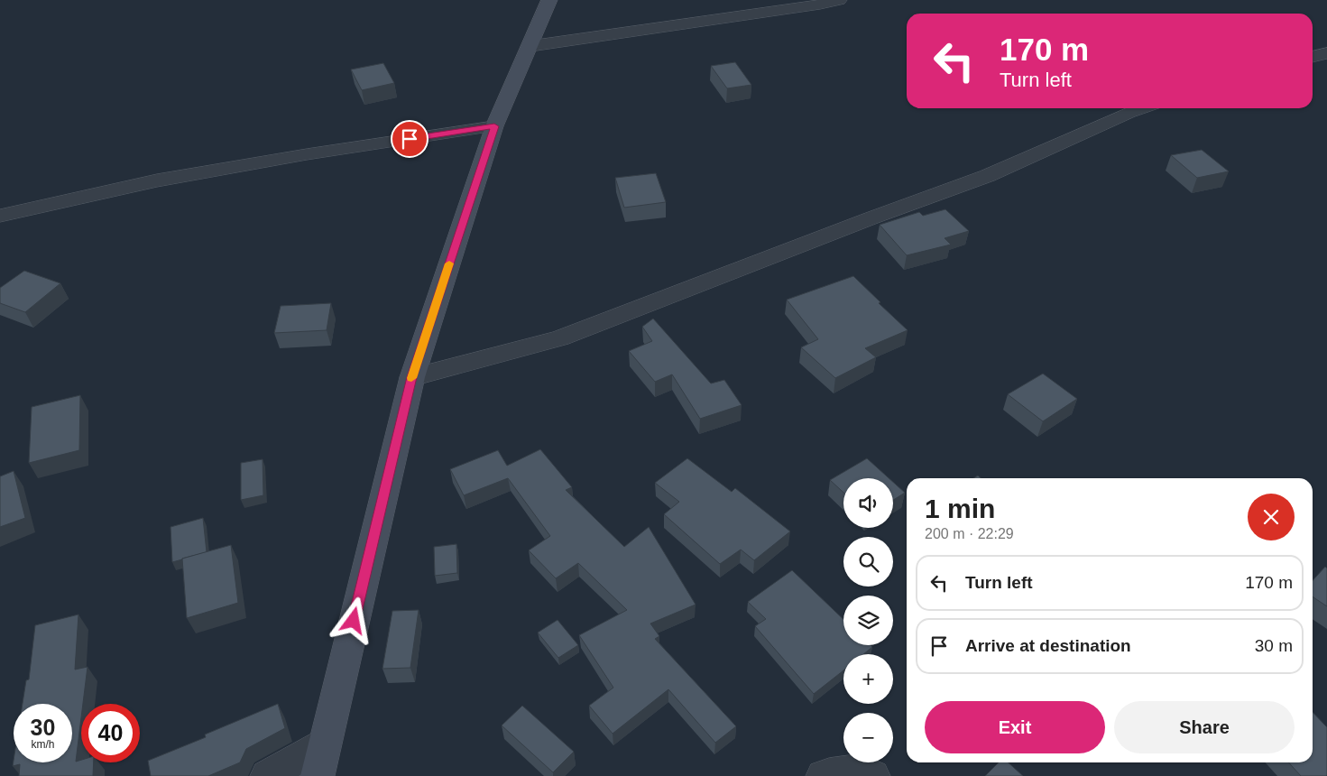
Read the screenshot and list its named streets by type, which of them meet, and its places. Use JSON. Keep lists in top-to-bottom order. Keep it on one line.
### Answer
{"page":{"turn":["170 m","Turn left"],"map_buttons":["+","−"],"heading":["1 min","200 m · 22:29"],"list":[{"name":"Turn left","value":"170 m"},{"name":"Arrive at destination","value":"30 m"}],"buttons":["Exit","Share"],"speed":"30 km/h","limit":"40"}}
